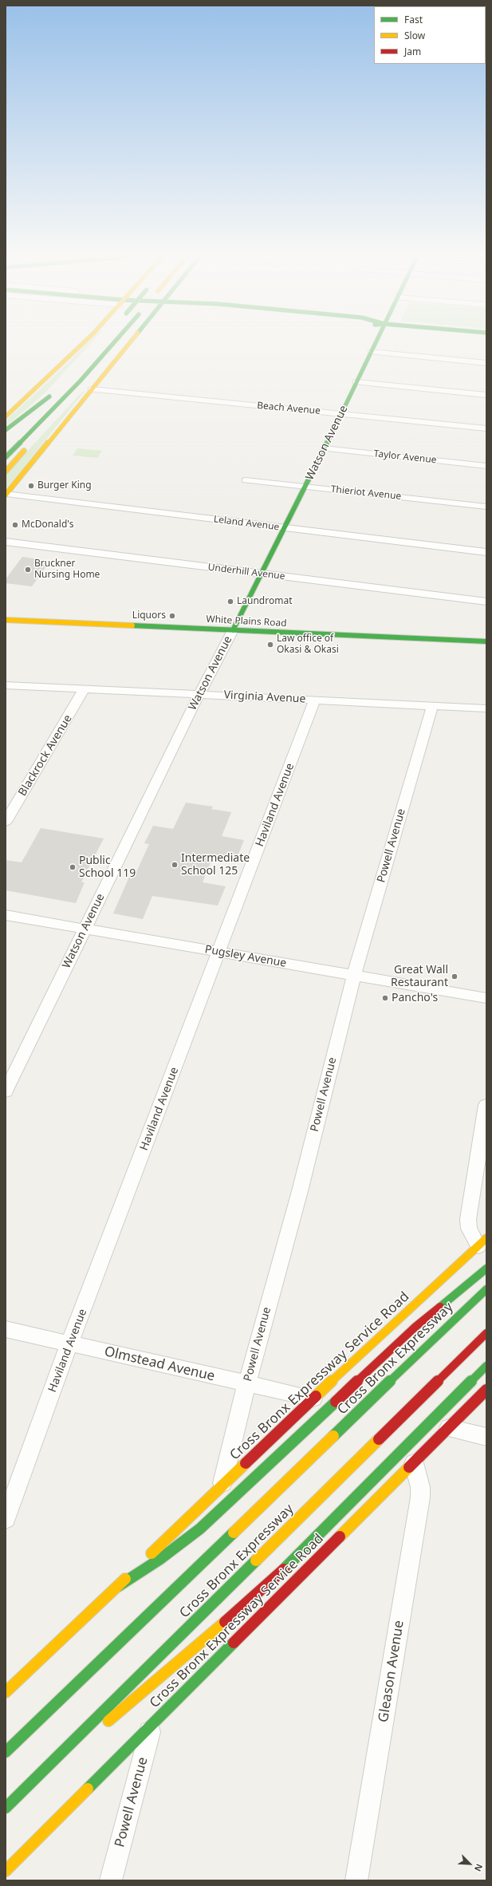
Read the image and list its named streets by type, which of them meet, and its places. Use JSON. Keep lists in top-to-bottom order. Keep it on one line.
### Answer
{"streets":{"main road":["Watson Avenue","White Plains Road","Cross Bronx Expressway","Cross Bronx Expressway Service Road"],"street":["Beach Avenue","Taylor Avenue","Thieriot Avenue","Leland Avenue","Underhill Avenue","Virginia Avenue","Blackrock Avenue","Haviland Avenue","Powell Avenue","Pugsley Avenue","Olmstead Avenue","Gleason Avenue"]},"crossings":[["Beach Avenue","Watson Avenue"],["Watson Avenue","Taylor Avenue"],["Watson Avenue","Thieriot Avenue"],["Watson Avenue","Leland Avenue"],["Watson Avenue","Underhill Avenue"],["Watson Avenue","White Plains Road"],["Watson Avenue","Virginia Avenue"],["Watson Avenue","Pugsley Avenue"],["Virginia Avenue","Blackrock Avenue"],["Virginia Avenue","Haviland Avenue"],["Virginia Avenue","Powell Avenue"],["Haviland Avenue","Pugsley Avenue"],["Haviland Avenue","Olmstead Avenue"],["Powell Avenue","Pugsley Avenue"],["Powell Avenue","Olmstead Avenue"],["Powell Avenue","Cross Bronx Expressway Service Road"],["Olmstead Avenue","Cross Bronx Expressway Service Road"],["Cross Bronx Expressway Service Road","Gleason Avenue"]],"places":["Burger King","McDonald's","Bruckner Nursing Home","Laundromat","Liquors","Law office of Okasi & Okasi","Intermediate School 125","Public School 119","Great Wall Restaurant","Pancho's"],"legend":["Fast","Slow","Jam"],"north":"bottom right"}
